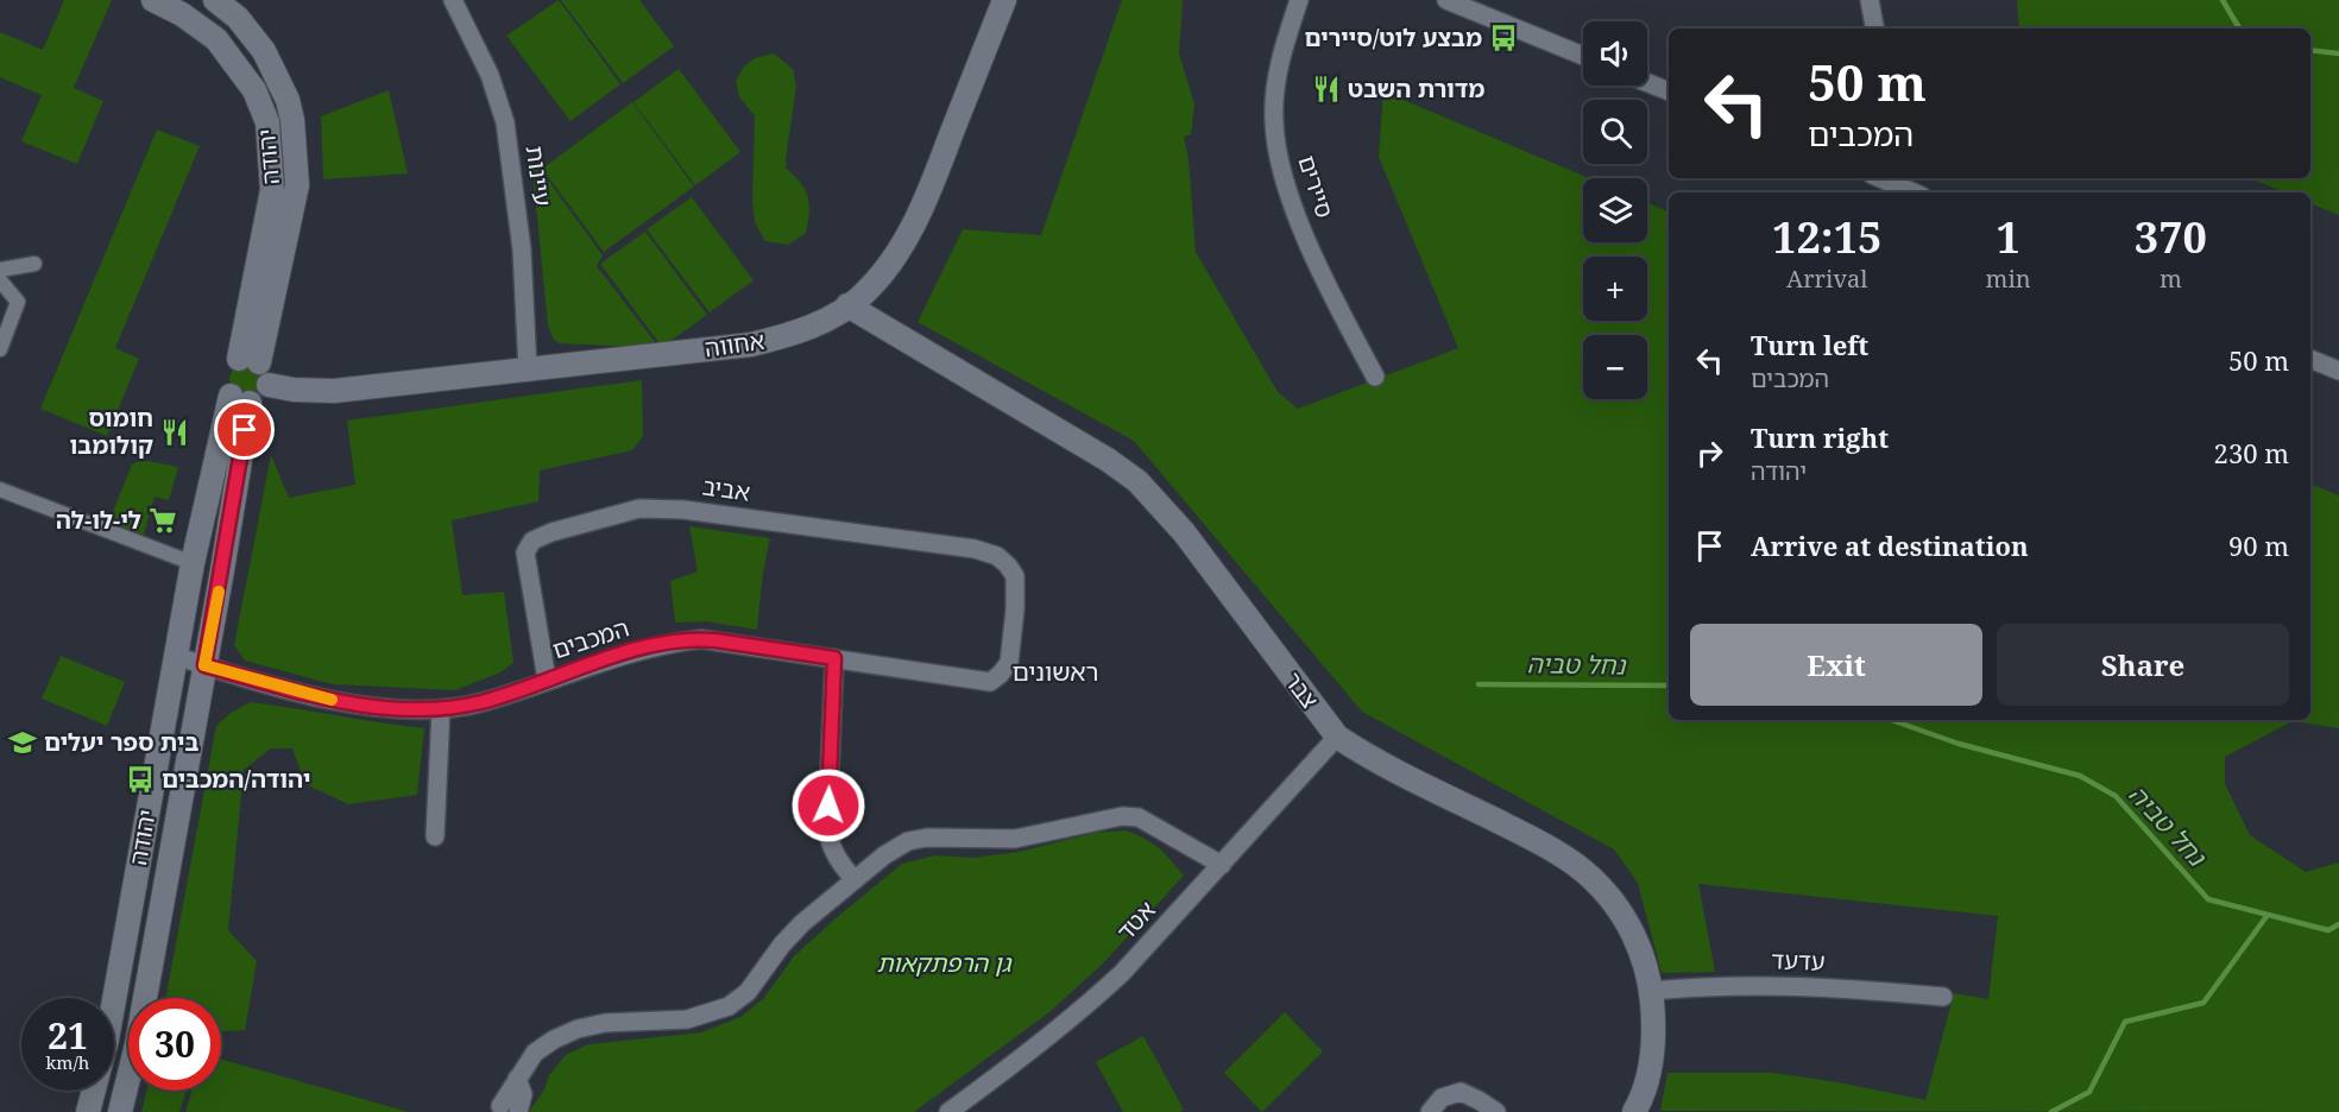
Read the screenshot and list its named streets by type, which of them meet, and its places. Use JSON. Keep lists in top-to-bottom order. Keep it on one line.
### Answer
{"streets":{"street":["יהודה","עיינות","סיירים","אחווה","אביב","המכבים","צבר","אטד","עדעד"]},"crossings":[["יהודה","אחווה"],["יהודה","המכבים"],["עיינות","אחווה"],["אחווה","צבר"],["אביב","המכבים"],["צבר","אטד"],["צבר","עדעד"]],"districts":["ראשונים"],"water":["נחל טביה"],"parks":["גן הרפתקאות"],"places":{"bus stop":["מבצע לוט/סיירים","יהודה/המכבים"],"restaurant":["מדורת השבט","חומוס קולומבו"],"supermarket":["לי-לו-לה"],"school or university":["בית ספר יעלים"]},"page":{"map_buttons":["+","−"],"turn":["50 m","המכבים"],"eta":["12:15","Arrival","1","min","370","m"],"list":[{"name":"Turn left","note":"המכבים","value":"50 m"},{"name":"Turn right","note":"יהודה","value":"230 m"},{"name":"Arrive at destination","value":"90 m"}],"buttons":["Exit","Share"],"speed":"21 km/h","limit":"30"}}
